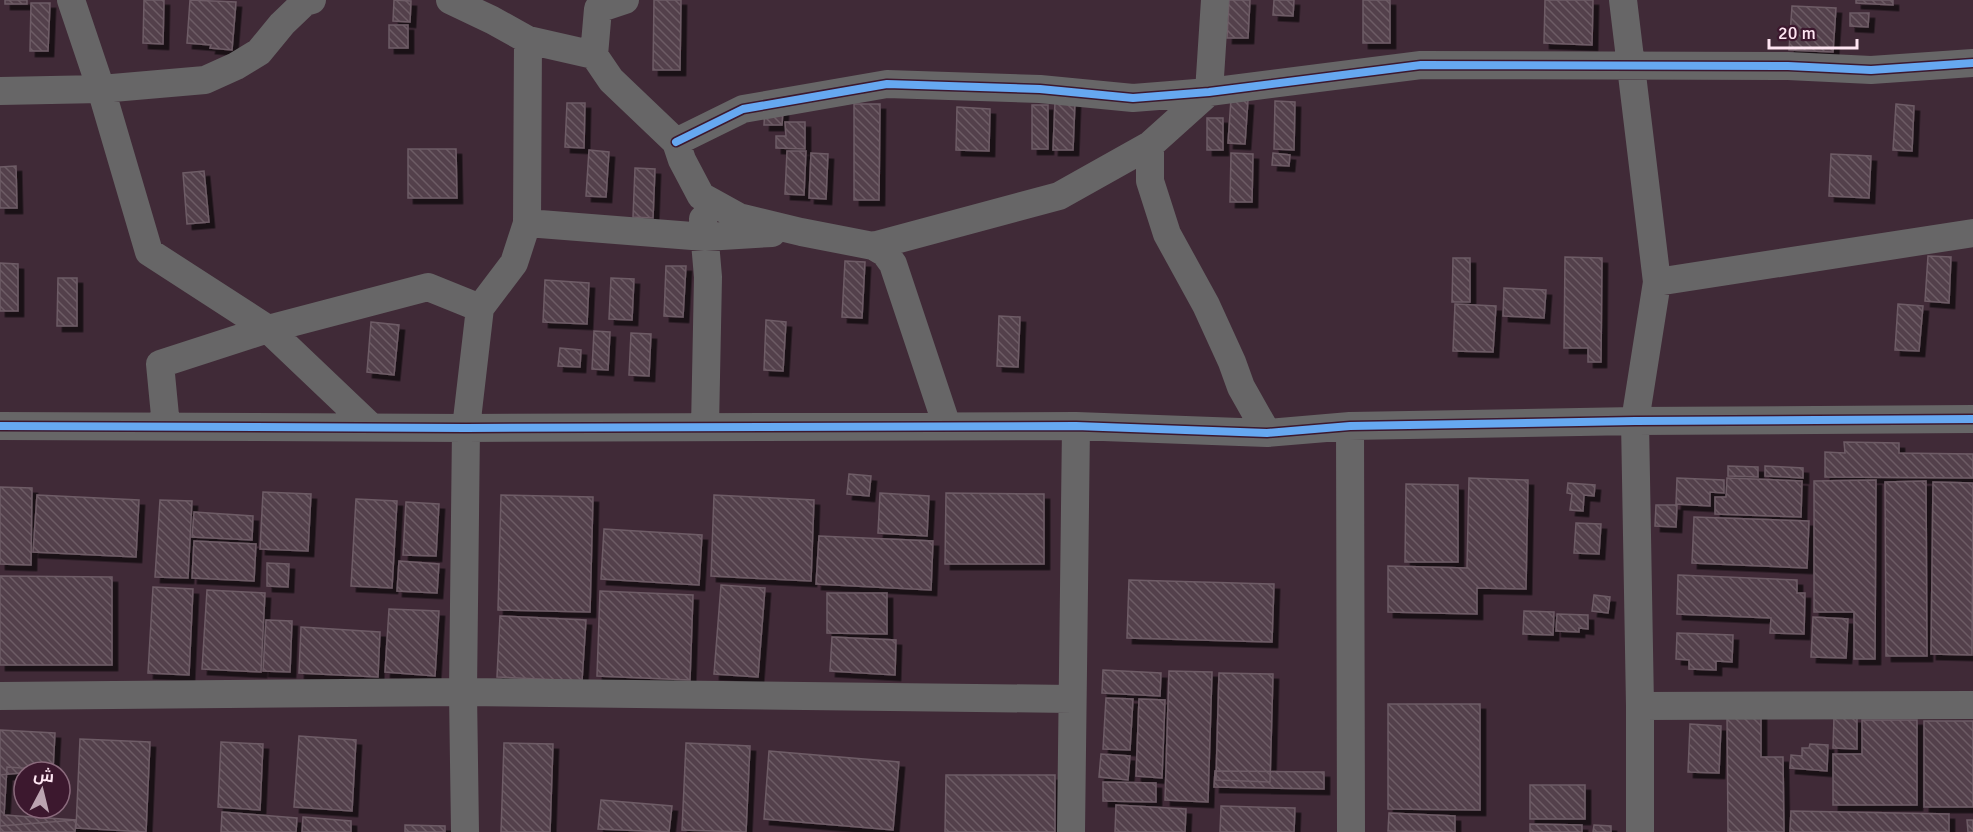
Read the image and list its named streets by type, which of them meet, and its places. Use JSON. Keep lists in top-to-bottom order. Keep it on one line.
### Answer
{"scale_bar":"20 m","north":"top"}
